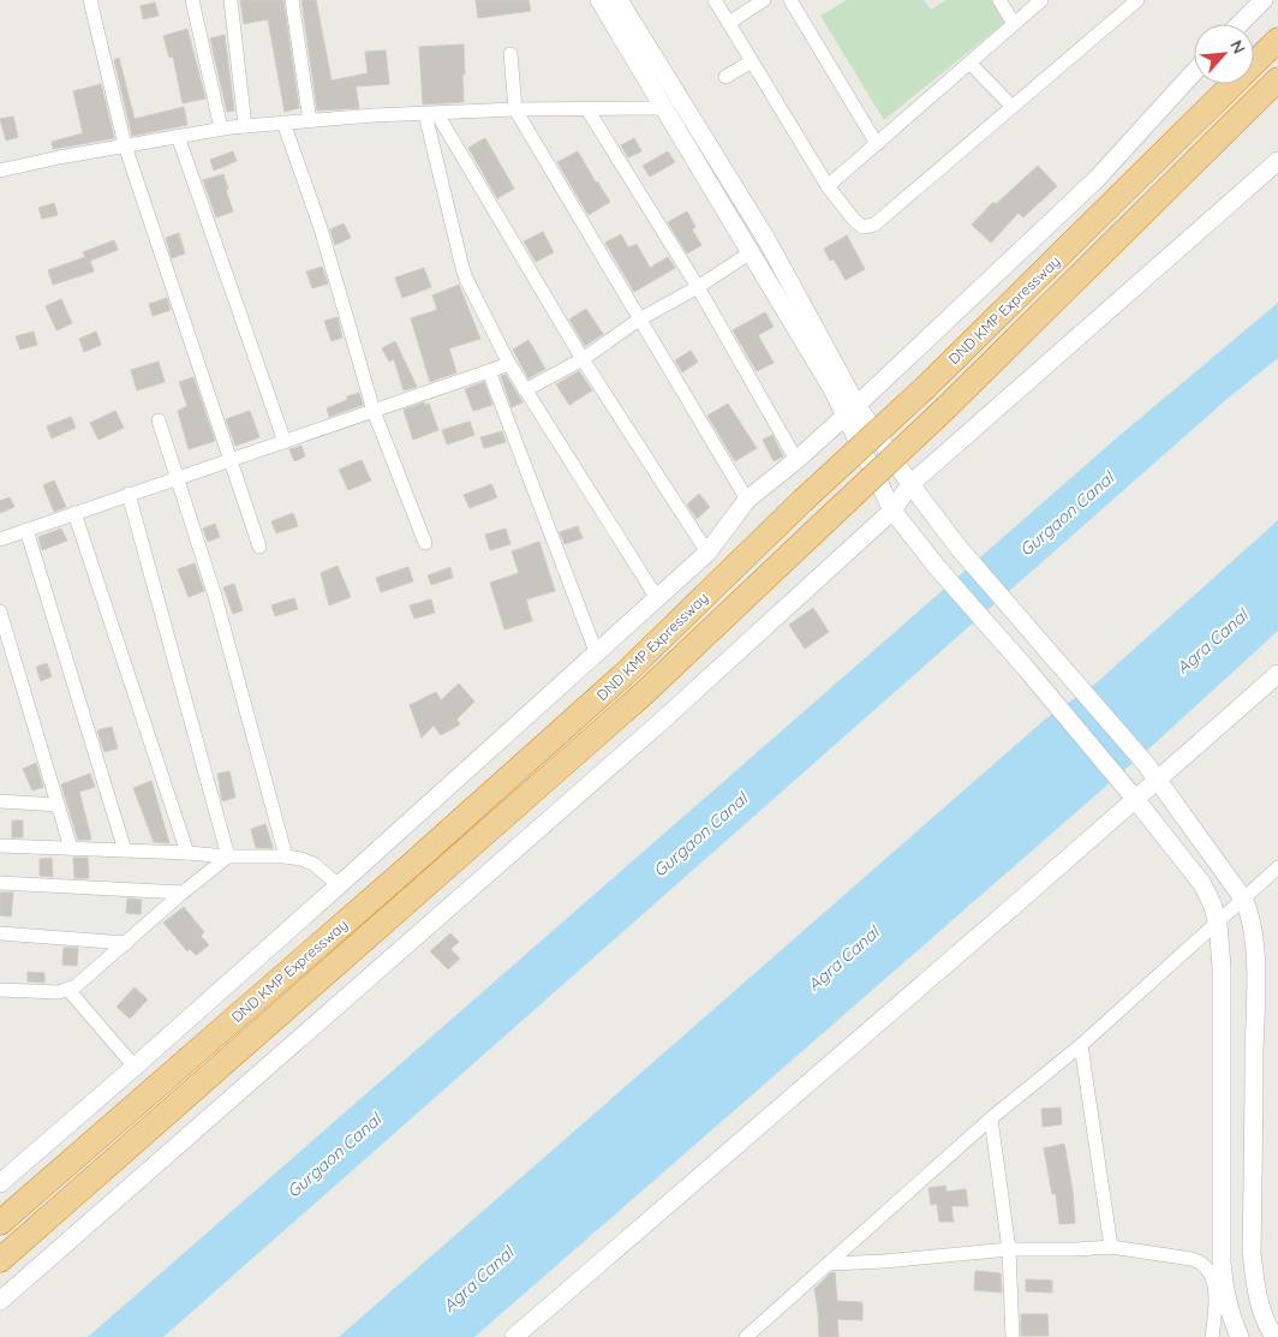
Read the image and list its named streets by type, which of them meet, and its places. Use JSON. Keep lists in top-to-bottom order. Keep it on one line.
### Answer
{"streets":{"highway":["DND KMP Expressway"]},"water":["Gurgaon Canal","Agra Canal"],"north":"top right"}
